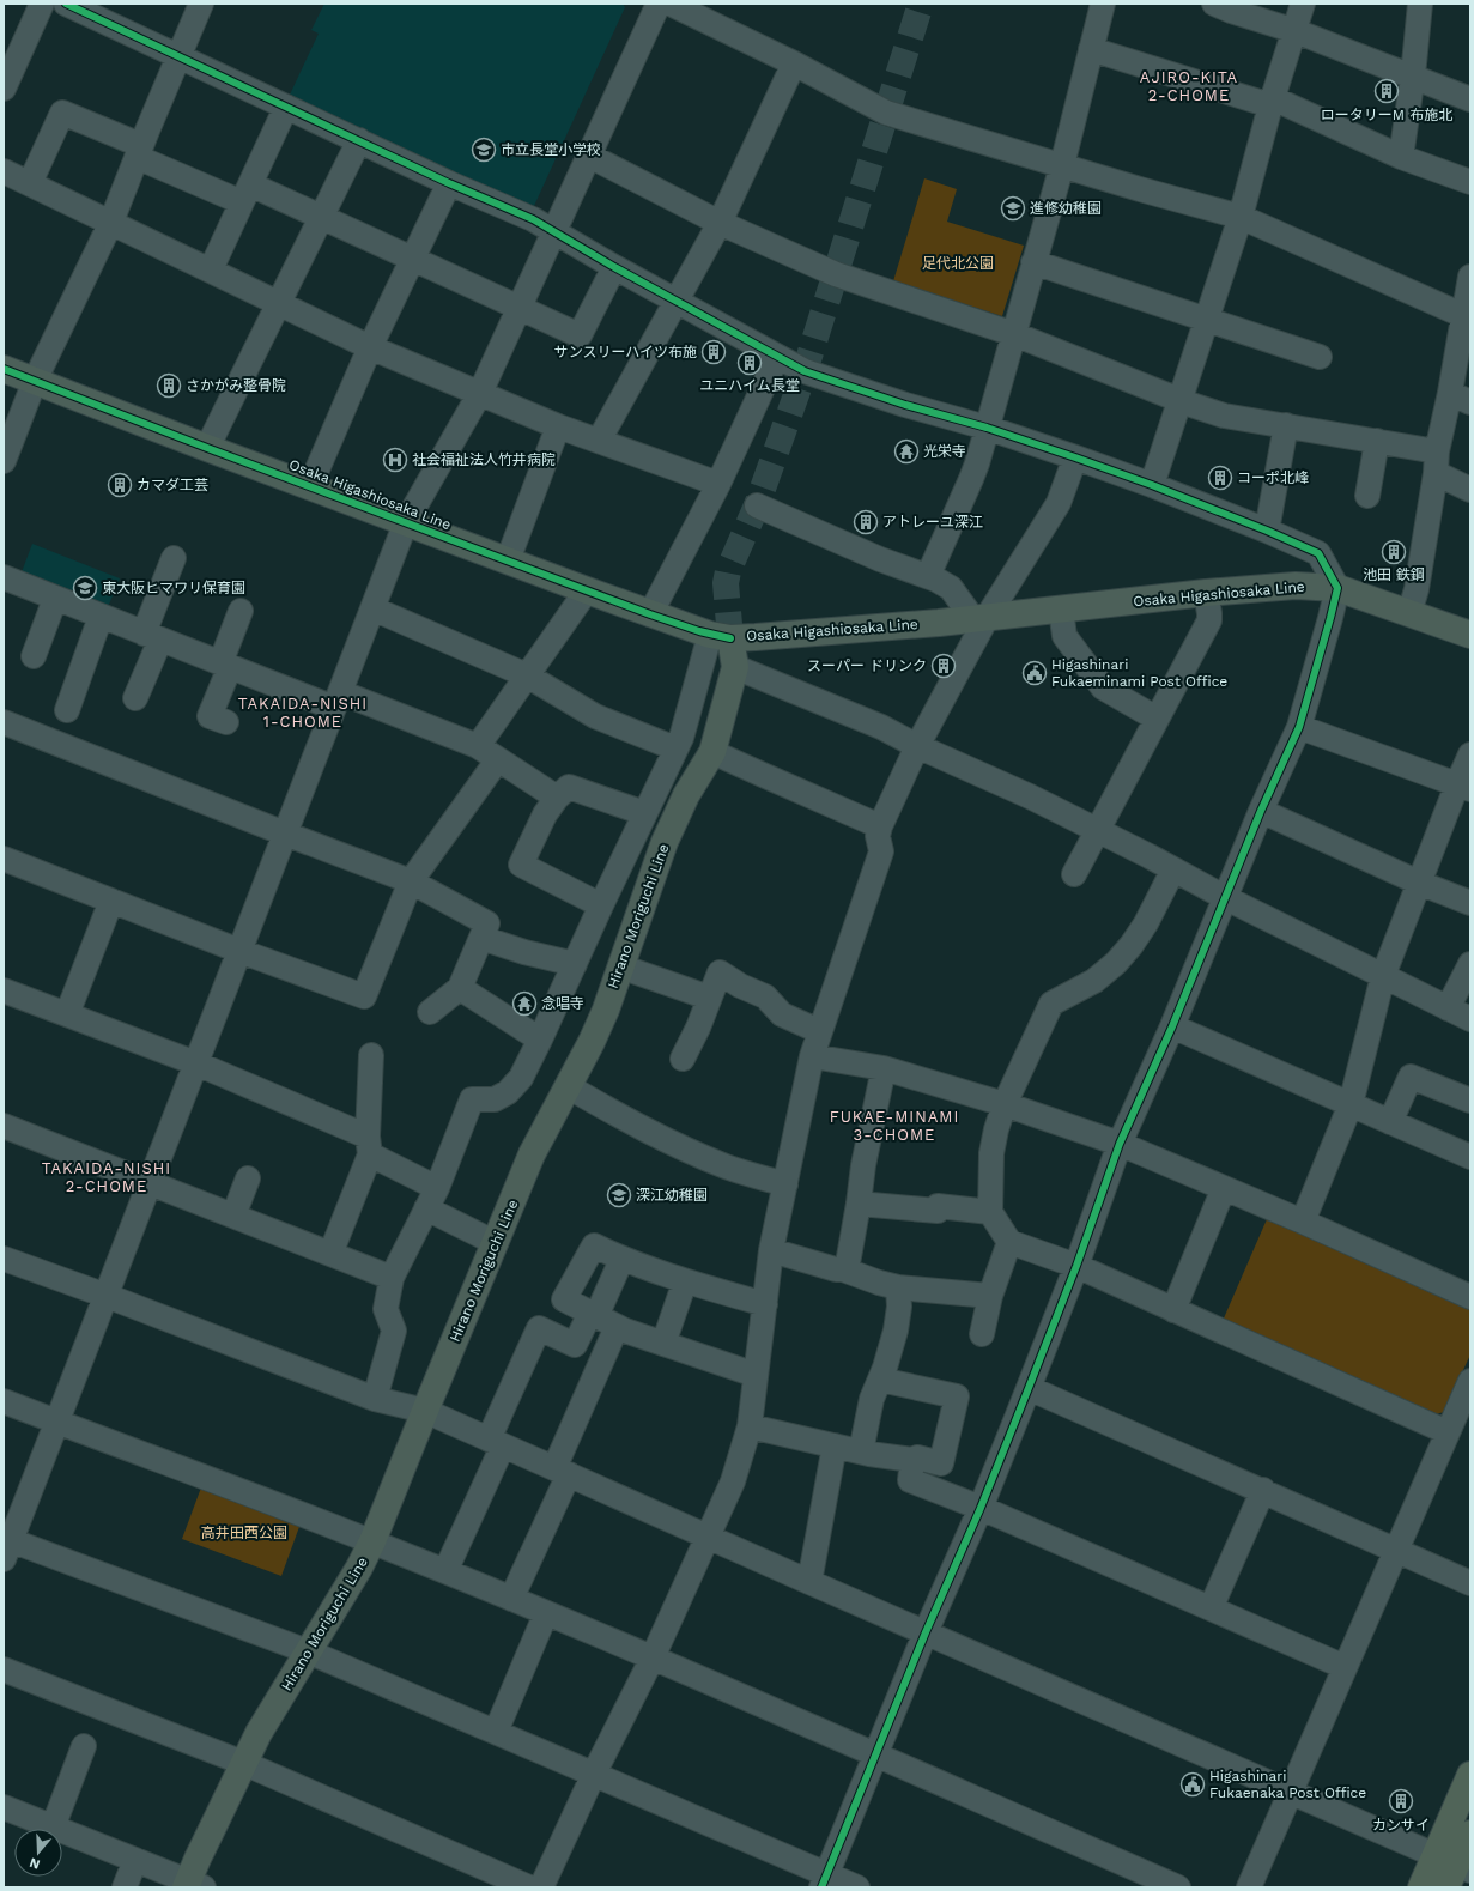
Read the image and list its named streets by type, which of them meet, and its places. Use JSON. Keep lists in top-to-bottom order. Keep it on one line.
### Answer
{"streets":{"main road":["Osaka Higashiosaka Line","Hirano Moriguchi Line"]},"crossings":[["Osaka Higashiosaka Line","Hirano Moriguchi Line"]],"districts":["AJIRO-KITA 2-CHOME","TAKAIDA-NISHI 1-CHOME","FUKAE-MINAMI 3-CHOME","TAKAIDA-NISHI 2-CHOME"],"parks":["足代北公園","高井田西公園"],"places":{"building":["ロータリーM 布施北","サンスリーハイツ布施","ユニハイム長堂","さかがみ整骨院","コーポ北峰","カマダ工芸","アトレーユ深江","池田 鉄鋼","スーパー ドリンク","カンサイ"],"school or university":["市立長堂小学校","進修幼稚園","東大阪ヒマワリ保育園","深江幼稚園"],"temple":["光栄寺","念唱寺"],"hospital":["社会福祉法人竹井病院"],"public building":["Higashinari Fukaeminami Post Office","Higashinari Fukaenaka Post Office"]},"north":"bottom"}
